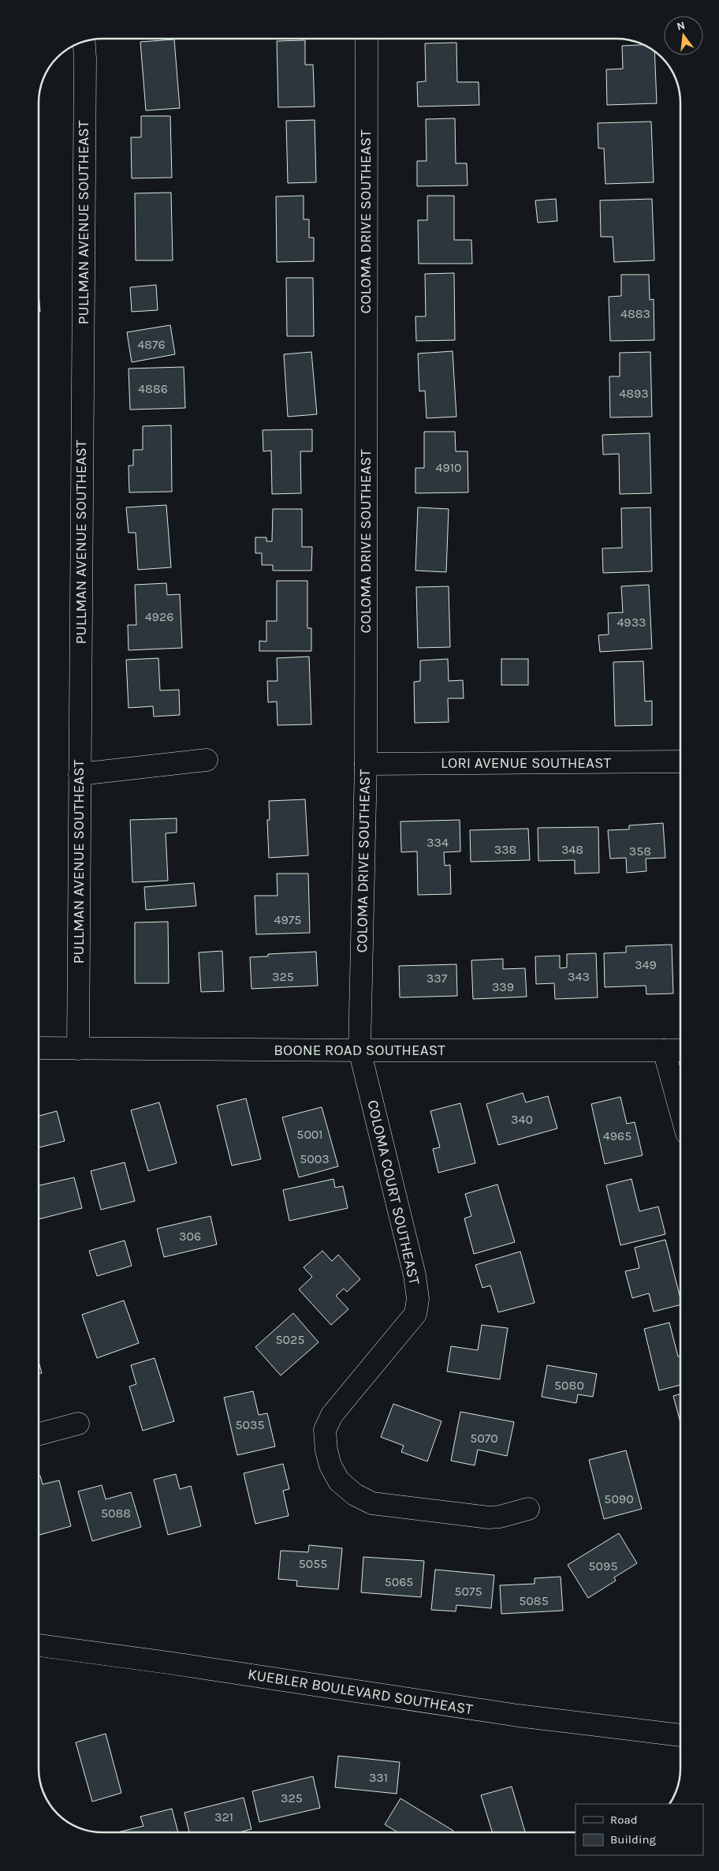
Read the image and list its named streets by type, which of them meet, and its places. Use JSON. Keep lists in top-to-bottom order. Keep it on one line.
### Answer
{"streets":{"street":["COLOMA DRIVE SOUTHEAST","PULLMAN AVENUE SOUTHEAST","LORI AVENUE SOUTHEAST","BOONE ROAD SOUTHEAST","COLOMA COURT SOUTHEAST","KUEBLER BOULEVARD SOUTHEAST"]},"crossings":[["COLOMA DRIVE SOUTHEAST","LORI AVENUE SOUTHEAST"],["COLOMA DRIVE SOUTHEAST","BOONE ROAD SOUTHEAST"],["COLOMA DRIVE SOUTHEAST","COLOMA COURT SOUTHEAST"],["PULLMAN AVENUE SOUTHEAST","BOONE ROAD SOUTHEAST"],["BOONE ROAD SOUTHEAST","COLOMA COURT SOUTHEAST"]],"house_numbers":["4883","4876","4886","4893","4910","4926","4933","334","338","348","358","4975","349","325","343","337","339","340","5001","4965","5003","306","5025","5080","5035","5070","5090","5088","5055","5095","5065","5075","5085","331","325","321"],"legend":["Road","Building"],"north":"top"}
